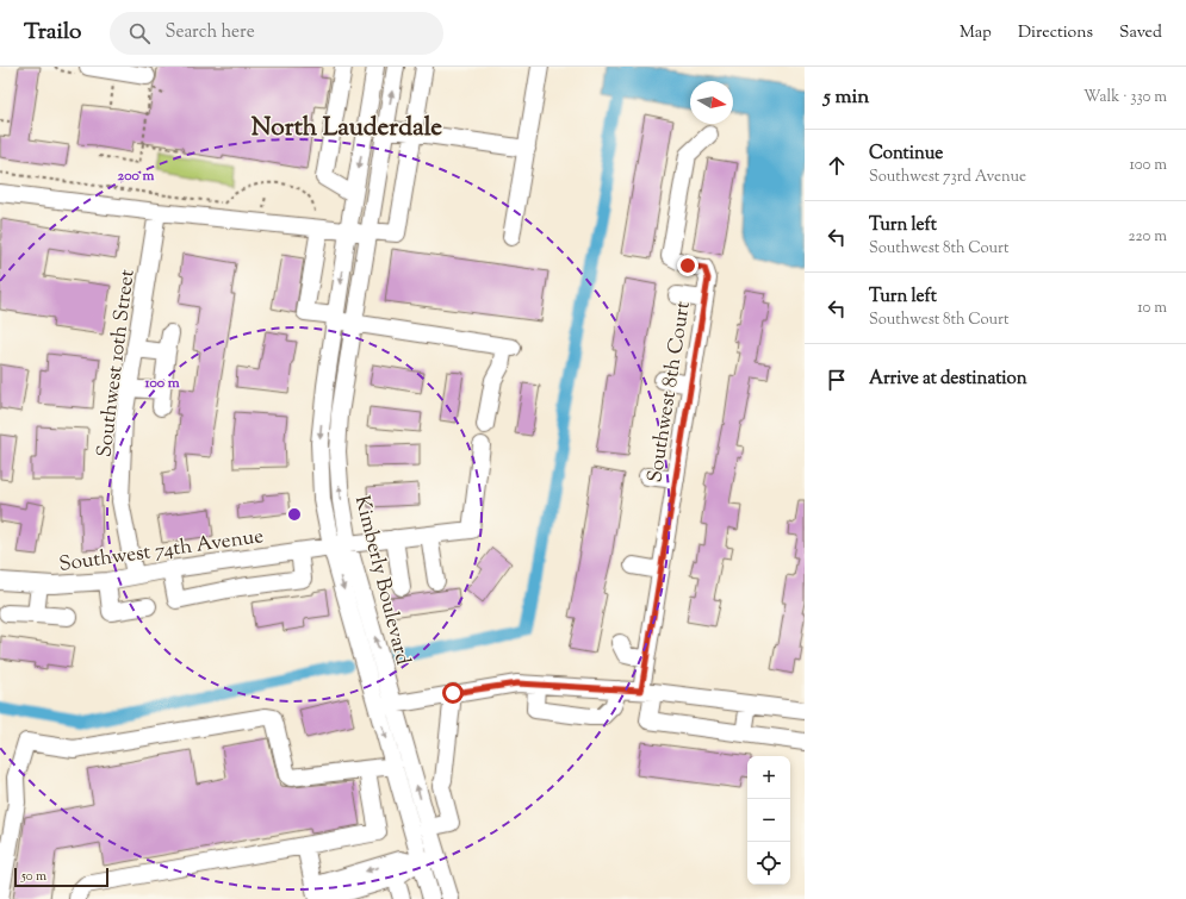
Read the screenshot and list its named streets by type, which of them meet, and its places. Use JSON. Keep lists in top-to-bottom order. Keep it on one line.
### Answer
{"streets":{"street":["Southwest 10th Street","Southwest 8th Court","Southwest 74th Avenue","Kimberly Boulevard"]},"crossings":[["Southwest 10th Street","Southwest 74th Avenue"],["Southwest 74th Avenue","Kimberly Boulevard"]],"districts":["North Lauderdale"],"scale_bar":"50 m","north":"right","page":{"header":"Trailo","search":"Search here","nav":["Map","Directions","Saved"],"heading":["5 min","Walk · 330 m"],"list":[["Continue","Southwest 73rd Avenue","100 m"],["Turn left","Southwest 8th Court","220 m"],["Turn left","Southwest 8th Court","10 m"],"Arrive at destination"],"map_buttons":["+","−"],"scale":"50 m"},"rings":["200 m","100 m"]}
